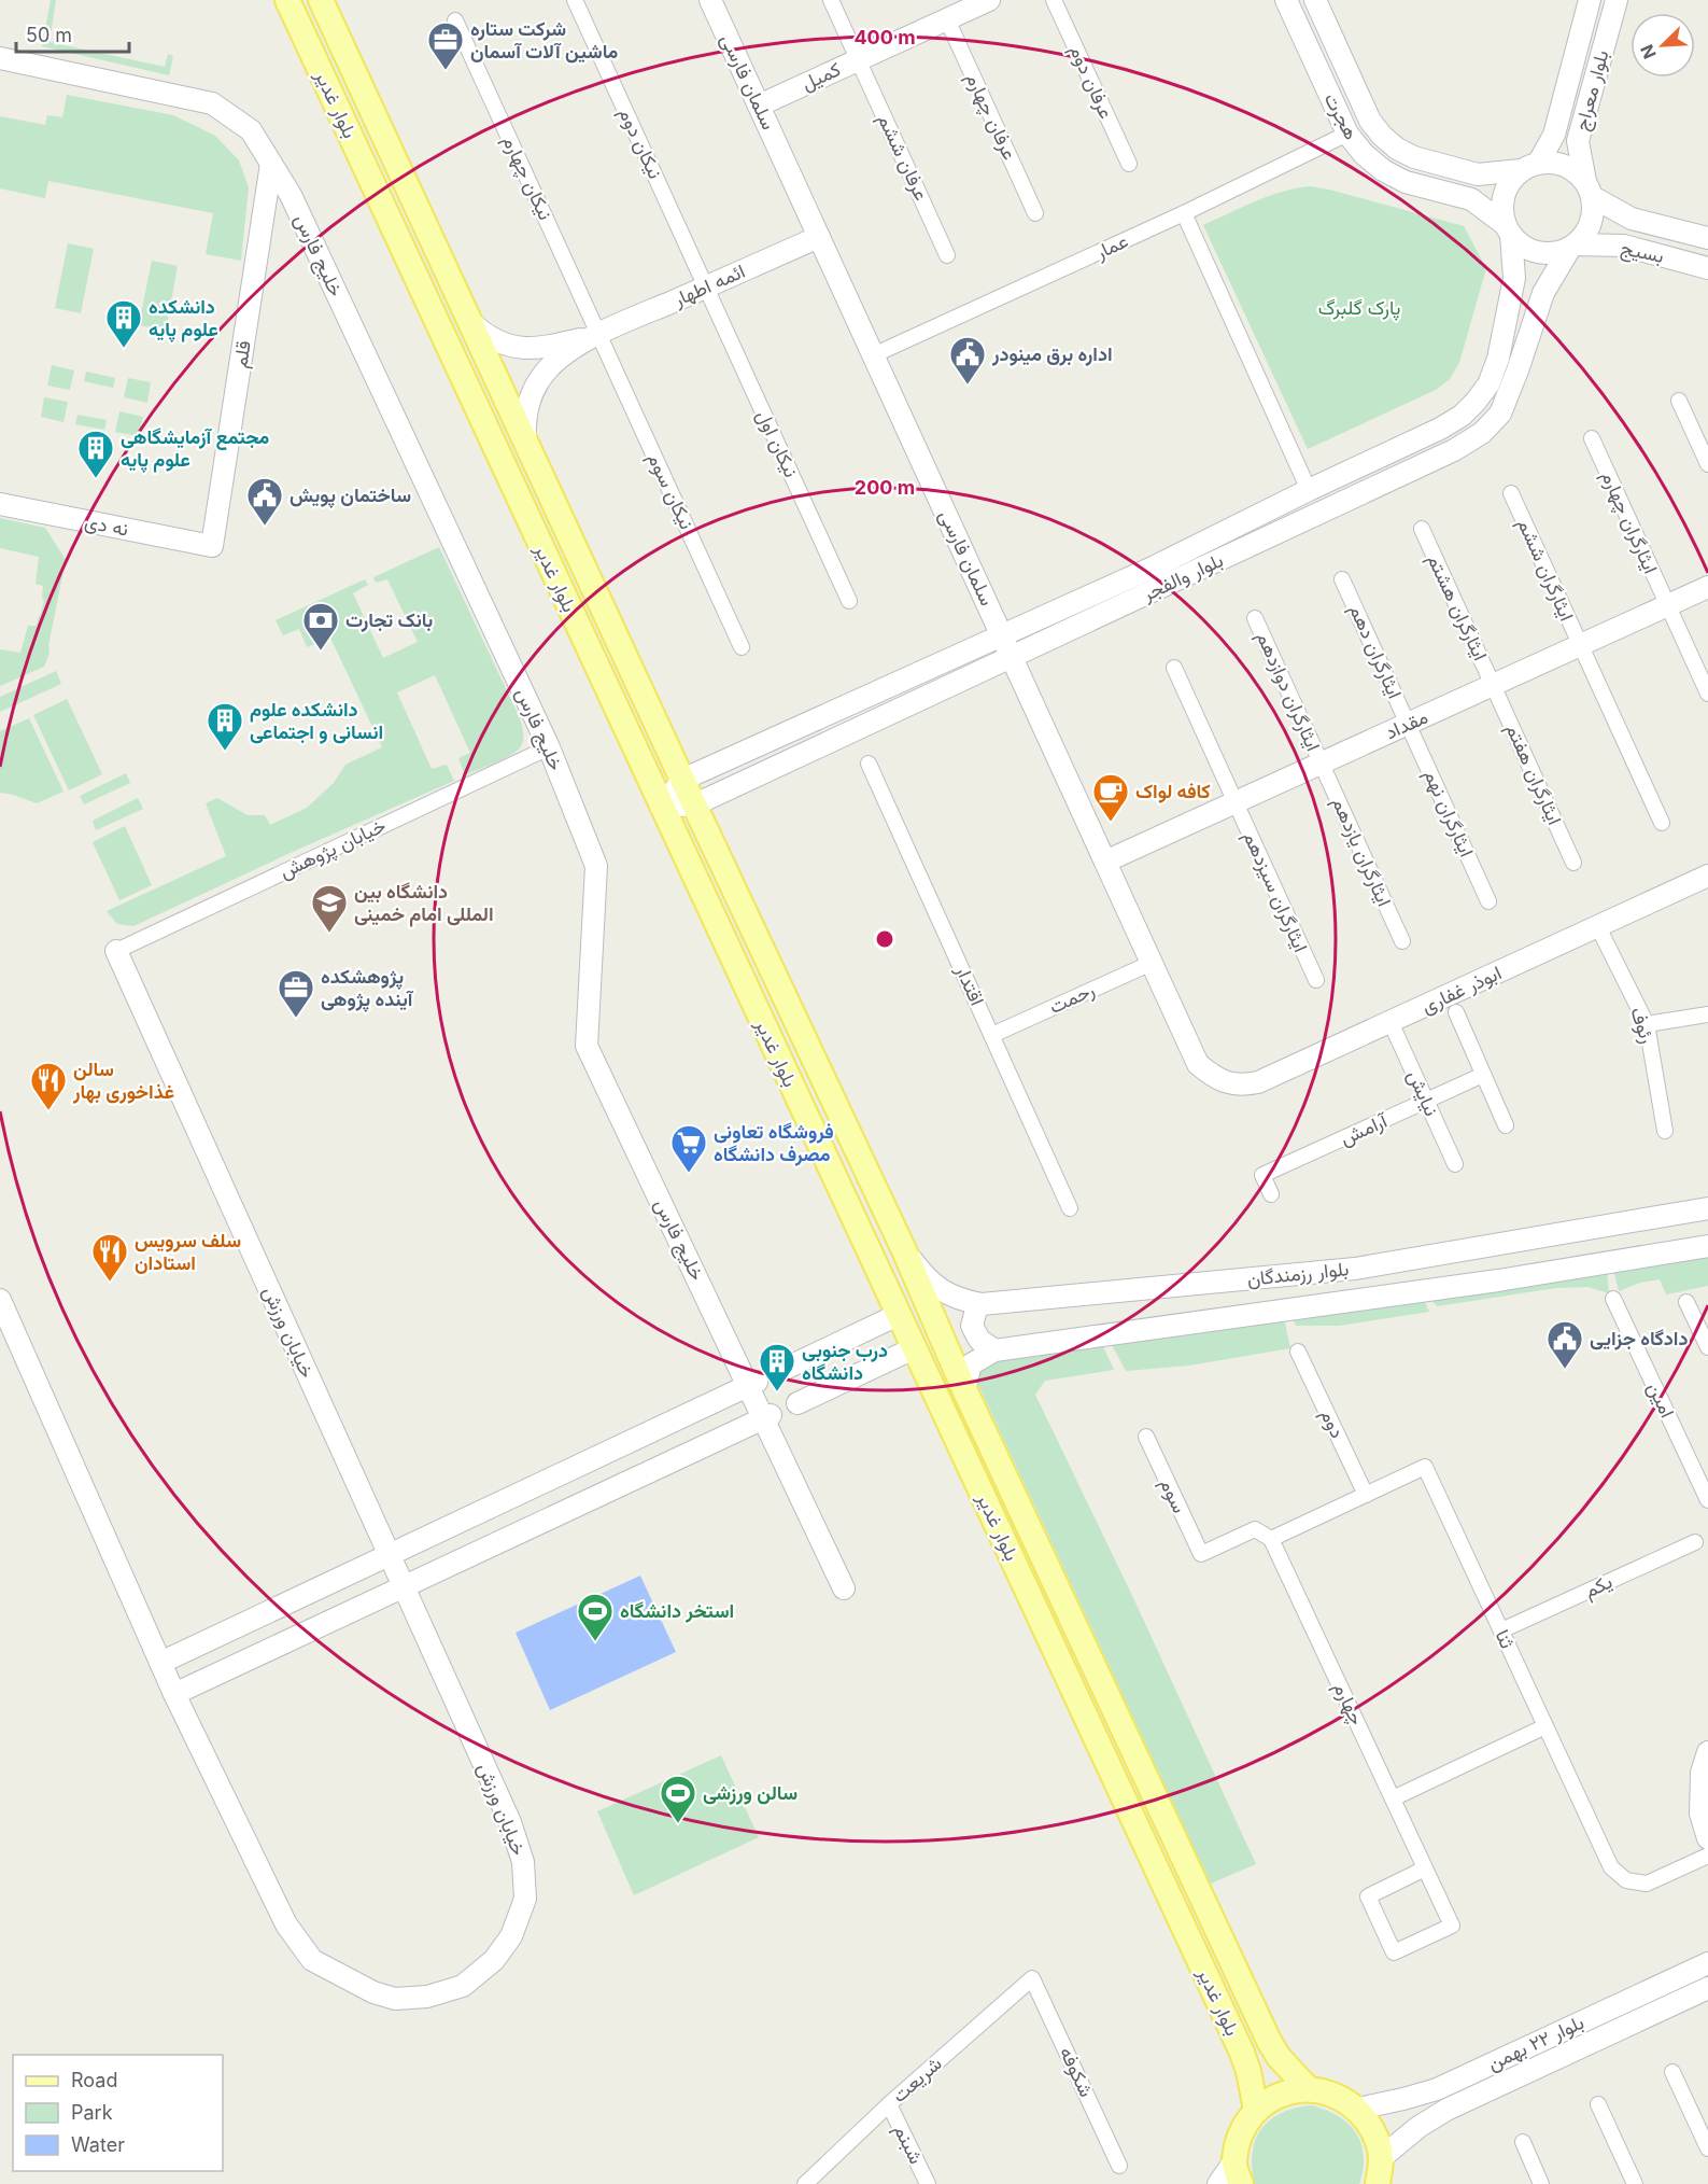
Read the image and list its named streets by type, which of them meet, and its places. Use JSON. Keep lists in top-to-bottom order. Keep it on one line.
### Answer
{"streets":{"main road":["بلوار غدیر"],"street":["کمیل","سلمان فارسی","عرفان دوم","بلوار معراج","عرفان چهارم","هجرت","نیکان دوم","عرفان ششم","نیکان چهارم","عمار","بسیج","خلیج فارس","ائمه اطهار","قلم","نیکان اول","نیکان سوم","ایثارگران چهارم","نه دی","ایثارگران ششم","بلوار والفجر","ایثارگران هشتم","ایثارگران دهم","ایثارگران دوازدهم","مقداد","ایثارگران هفتم","ایثارگران نهم","خیابان پژوهش","ایثارگران یازدهم","ایثارگران سیزدهم","اقتدار","ابوذر غفاری","رحمت","رئوف","نیایش","آرامش","بلوار رزمندگان","خیابان ورزش","امین","دوم","سوم","یکم","ثنا","چهارم","بلوار ۲۲ بهمن","شکوفه","شریعت","شبنم"]},"crossings":[["کمیل","سلمان فارسی"],["کمیل","عرفان چهارم"],["کمیل","عرفان ششم"],["سلمان فارسی","عمار"],["سلمان فارسی","ائمه اطهار"],["سلمان فارسی","بلوار والفجر"],["سلمان فارسی","مقداد"],["سلمان فارسی","ابوذر غفاری"],["سلمان فارسی","رحمت"],["بلوار معراج","هجرت"],["بلوار معراج","بسیج"],["بلوار معراج","بلوار والفجر"],["بلوار غدیر","ائمه اطهار"],["بلوار غدیر","بلوار والفجر"],["بلوار غدیر","بلوار رزمندگان"],["هجرت","عمار"],["هجرت","بسیج"],["هجرت","بلوار والفجر"],["نیکان دوم","ائمه اطهار"],["نیکان دوم","نیکان اول"],["نیکان چهارم","ائمه اطهار"],["نیکان چهارم","نیکان سوم"],["بسیج","بلوار والفجر"],["خلیج فارس","قلم"],["خلیج فارس","خیابان پژوهش"],["ائمه اطهار","نیکان اول"],["ائمه اطهار","نیکان سوم"],["قلم","نه دی"],["ایثارگران چهارم","مقداد"],["ایثارگران ششم","مقداد"],["ایثارگران هشتم","مقداد"],["ایثارگران هشتم","ایثارگران هفتم"],["ایثارگران دهم","مقداد"],["ایثارگران دهم","ایثارگران نهم"],["ایثارگران دوازدهم","مقداد"],["ایثارگران دوازدهم","ایثارگران یازدهم"],["مقداد","ایثارگران هفتم"],["مقداد","ایثارگران نهم"],["مقداد","ایثارگران یازدهم"],["مقداد","ایثارگران سیزدهم"],["خیابان پژوهش","خیابان ورزش"],["اقتدار","رحمت"],["ابوذر غفاری","رئوف"],["ابوذر غفاری","نیایش"],["نیایش","آرامش"],["دوم","ثنا"],["سوم","ثنا"],["سوم","چهارم"],["یکم","ثنا"],["ثنا","چهارم"],["شکوفه","شریعت"],["شریعت","شبنم"]],"parks":["پارک گلبرگ"],"places":{"office":["شرکت ستاره ماشین آلات آسمان","پژوهشکده آینده پژوهی"],"building":["دانشکده علوم پایه","مجتمع آزمایشگاهی علوم پایه","دانشکده علوم انسانی و اجتماعی","درب جنوبی دانشگاه"],"public building":["اداره برق مینودر","ساختمان پویش","دادگاه جزایی"],"bank":["بانک تجارت"],"cafe":["کافه لواک"],"school or university":["دانشگاه بین المللی امام خمینی"],"restaurant":["سالن غذاخوری بهار","سلف سرویس استادان"],"supermarket":["فروشگاه تعاونی مصرف دانشگاه"],"sports":["استخر دانشگاه","سالن ورزشی"]},"legend":["Road","Park","Water"],"scale_bar":"50 m","north":"bottom left","rings":["400 m","200 m"]}
